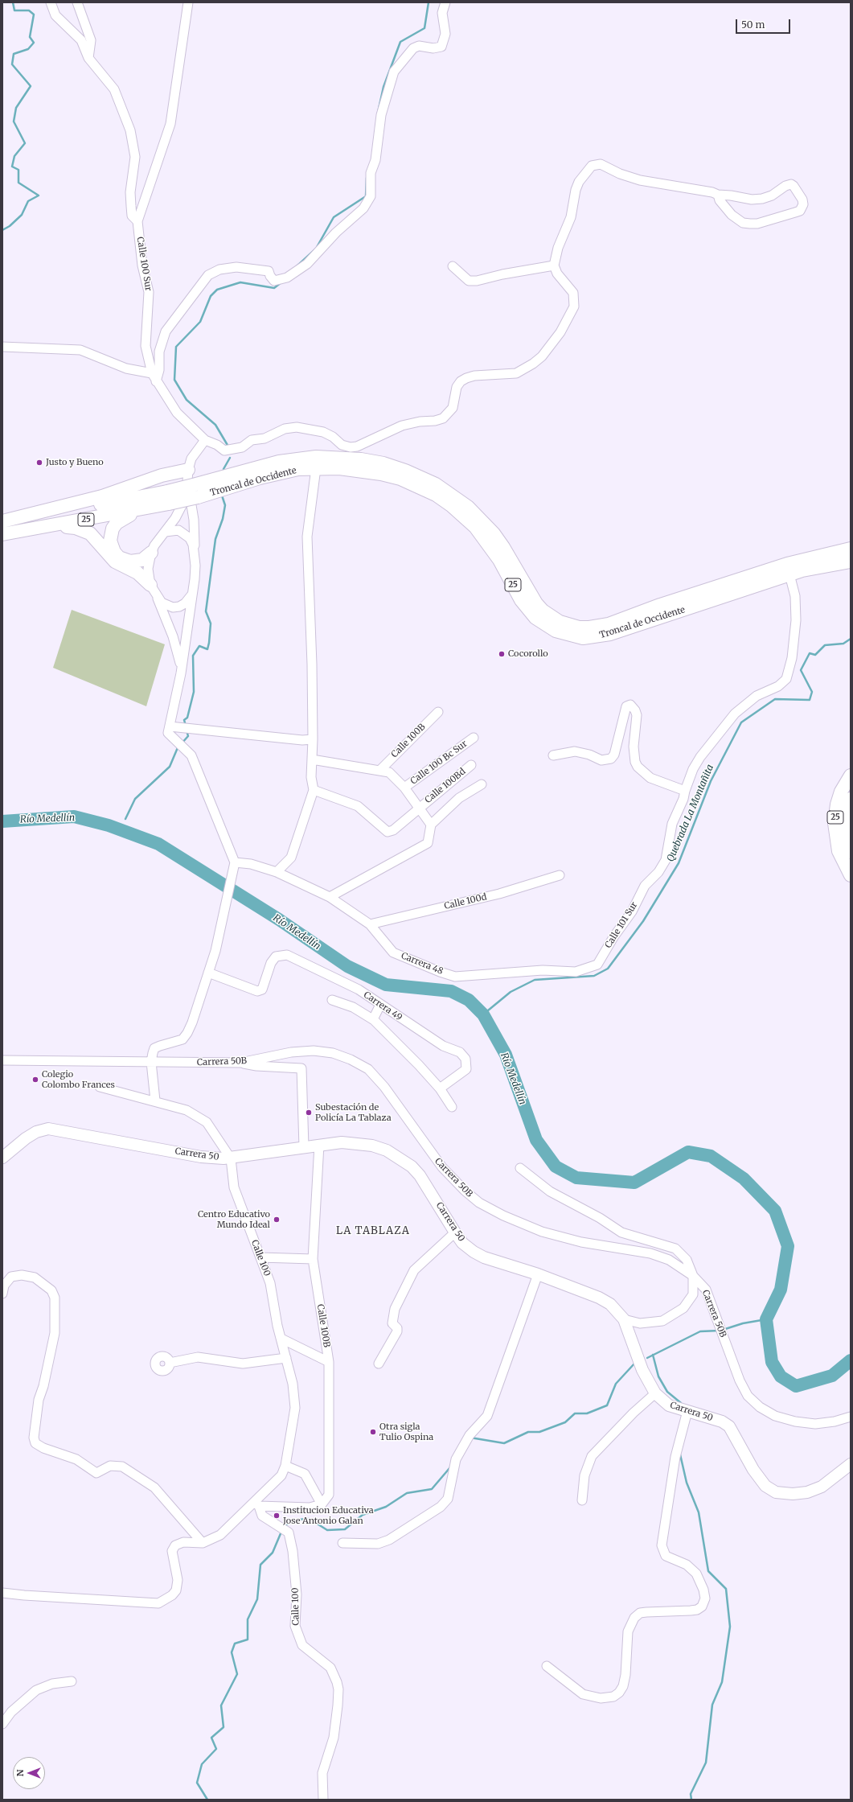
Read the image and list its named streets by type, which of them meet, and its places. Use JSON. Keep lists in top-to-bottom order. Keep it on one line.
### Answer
{"streets":{"highway":["Troncal de Occidente","25"],"main road":["Carrera 50"],"street":["Calle 100 Sur","Calle 100B","Calle 100 Bc Sur","Calle 100Bd","Calle 100d","Calle 101 Sur","Carrera 48","Carrera 49","Carrera 50B","Calle 100"]},"crossings":[["Troncal de Occidente","Calle 101 Sur"],["Calle 100B","Carrera 50"],["Calle 100d","Carrera 48"],["Calle 101 Sur","Carrera 48"],["Carrera 50","Calle 100"]],"districts":["LA TABLAZA"],"water":["Quebrada La Montañita","Río Medellín"],"places":["Justo y Bueno","Cocorollo","Colegio Colombo Frances","Subestación de Policía La Tablaza","Centro Educativo Mundo Ideal","Otra sigla Tulio Ospina","Institucion Educativa Jose Antonio Galan"],"scale_bar":"50 m","north":"left"}
